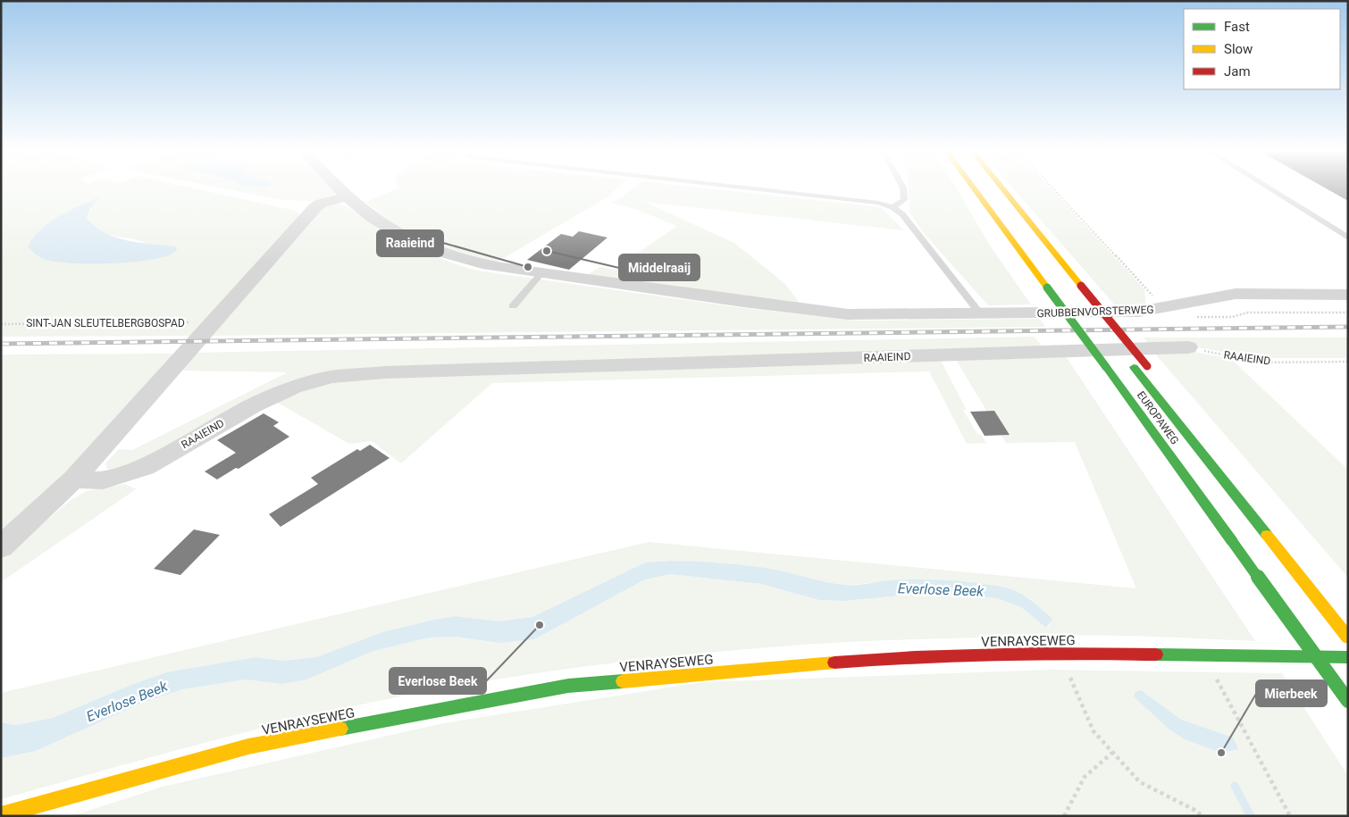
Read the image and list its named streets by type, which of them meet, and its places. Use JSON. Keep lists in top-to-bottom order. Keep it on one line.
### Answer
{"streets":{"main road":["EUROPAWEG","VENRAYSEWEG"],"street":["GRUBBENVORSTERWEG","RAAIEIND"],"path":["SINT-JAN SLEUTELBERGBOSPAD"]},"water":["Everlose Beek"],"places":["Middelraaij","Raaieind","Everlose Beek","Mierbeek"],"legend":["Fast","Slow","Jam"]}
